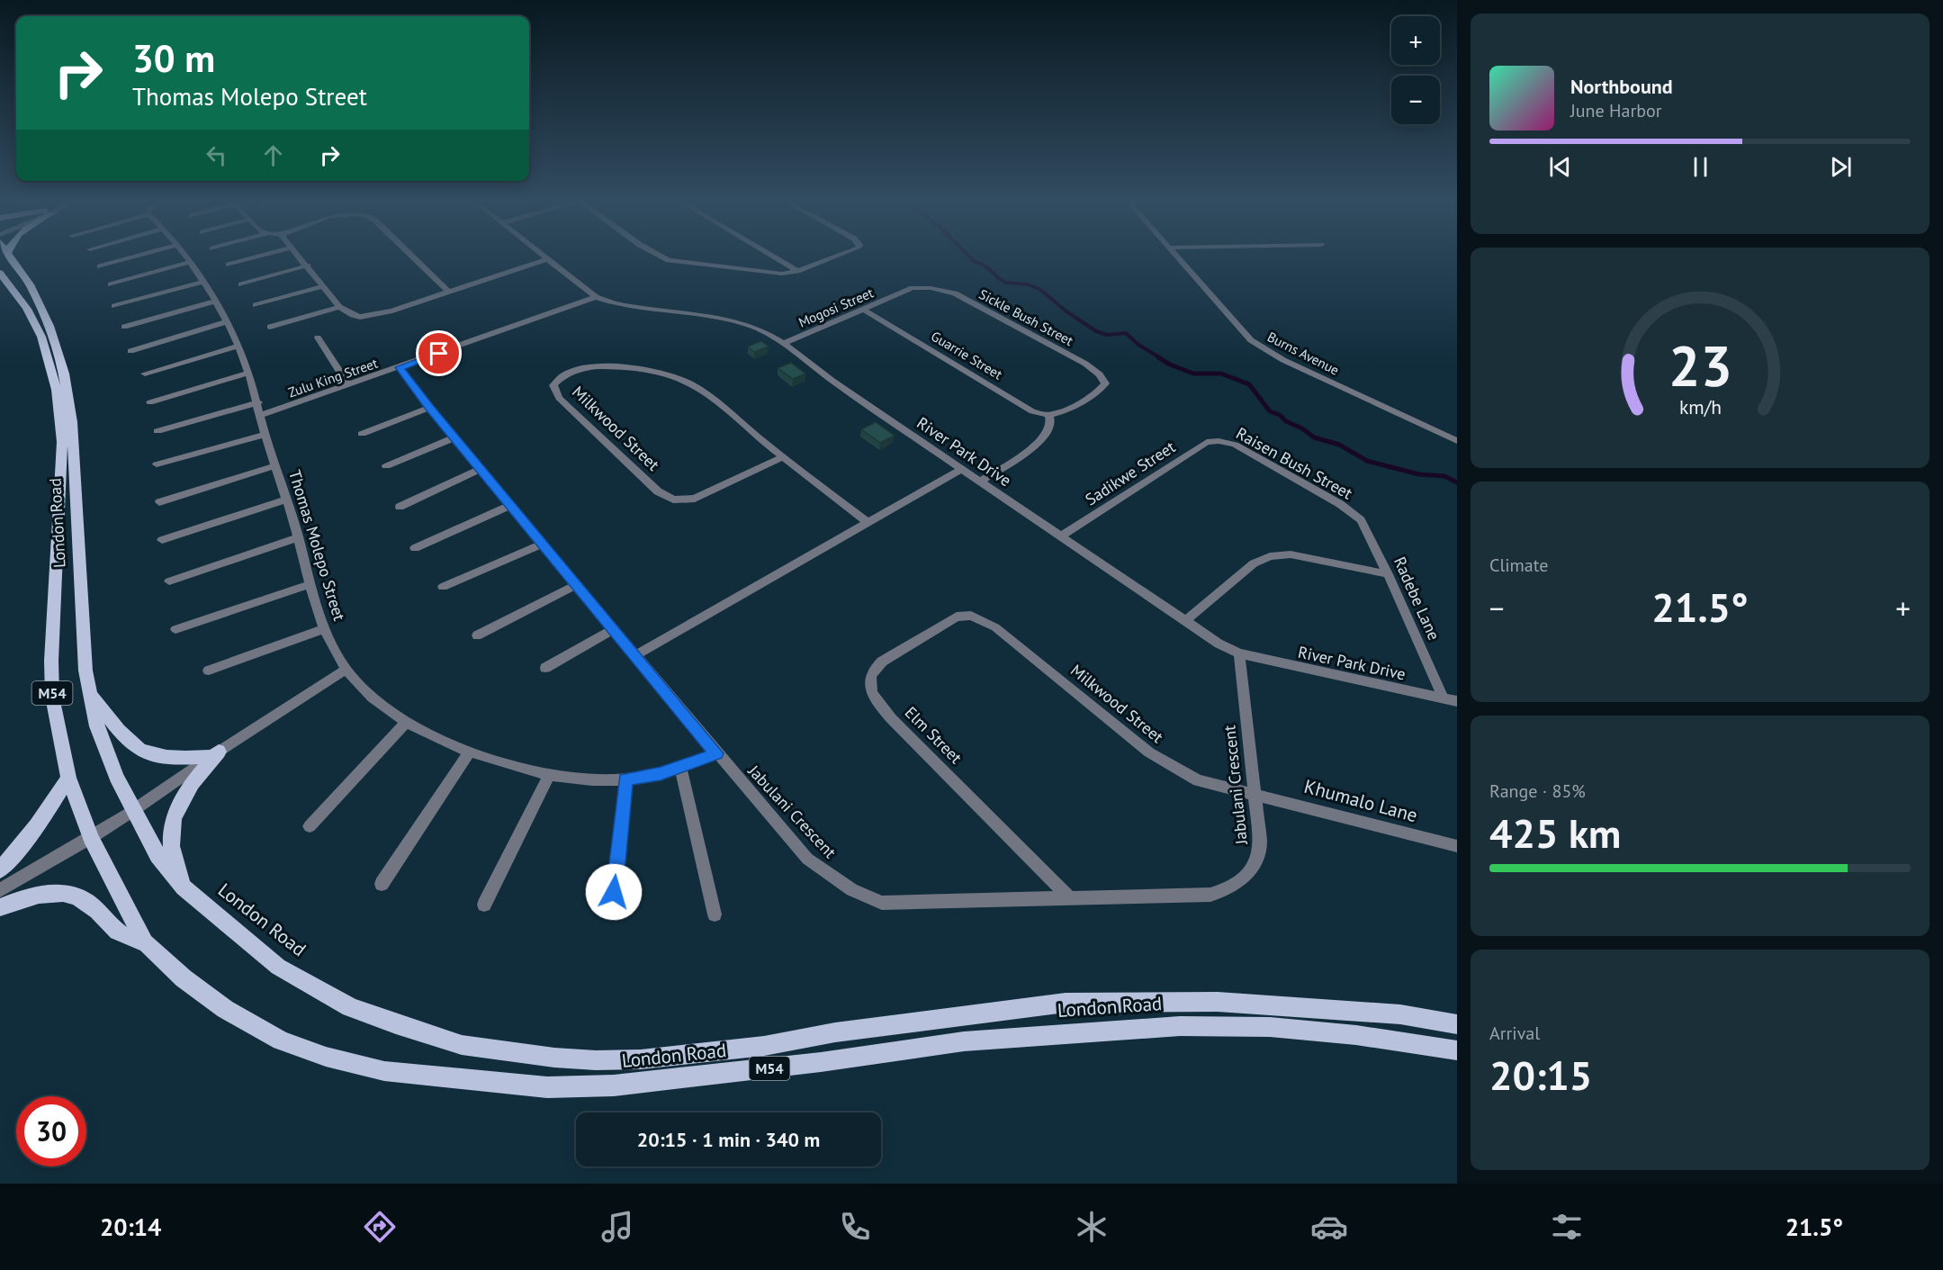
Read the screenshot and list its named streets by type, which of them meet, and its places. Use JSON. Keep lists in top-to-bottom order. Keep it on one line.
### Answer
{"streets":{"main road":["London Road","M54"],"street":["Mogosi Street","Sickle Bush Street","Burns Avenue","Guarrie Street","Zulu King Street","Milkwood Street","River Park Drive","Raisen Bush Street","Sadikwe Street","Thomas Molepo Street","Radebe Lane","Elm Street","Jabulani Crescent","Khumalo Lane"]},"crossings":[["Mogosi Street","Sickle Bush Street"],["Mogosi Street","Guarrie Street"],["Mogosi Street","River Park Drive"],["Sickle Bush Street","Guarrie Street"],["Zulu King Street","River Park Drive"],["Zulu King Street","Thomas Molepo Street"],["Zulu King Street","Jabulani Crescent"],["Milkwood Street","Elm Street"],["Milkwood Street","Jabulani Crescent"],["Milkwood Street","Khumalo Lane"],["River Park Drive","Sadikwe Street"],["River Park Drive","Radebe Lane"],["River Park Drive","Jabulani Crescent"],["Raisen Bush Street","Sadikwe Street"],["Raisen Bush Street","Radebe Lane"],["Thomas Molepo Street","Jabulani Crescent"],["Elm Street","Jabulani Crescent"],["Jabulani Crescent","Khumalo Lane"]],"page":{"map_buttons":["+","−"],"turn":["30 m","Thomas Molepo Street"],"song":["Northbound","June Harbor"],"tile":["Climate",["Range · 85%","425 km"],["Arrival","20:15"]],"heat":["−","21.5°","+"],"limit":"30","trip":"20:15 · 1 min · 340 m","tabs":["20:14","21.5°"],"gauge":["23","km/h"]}}
